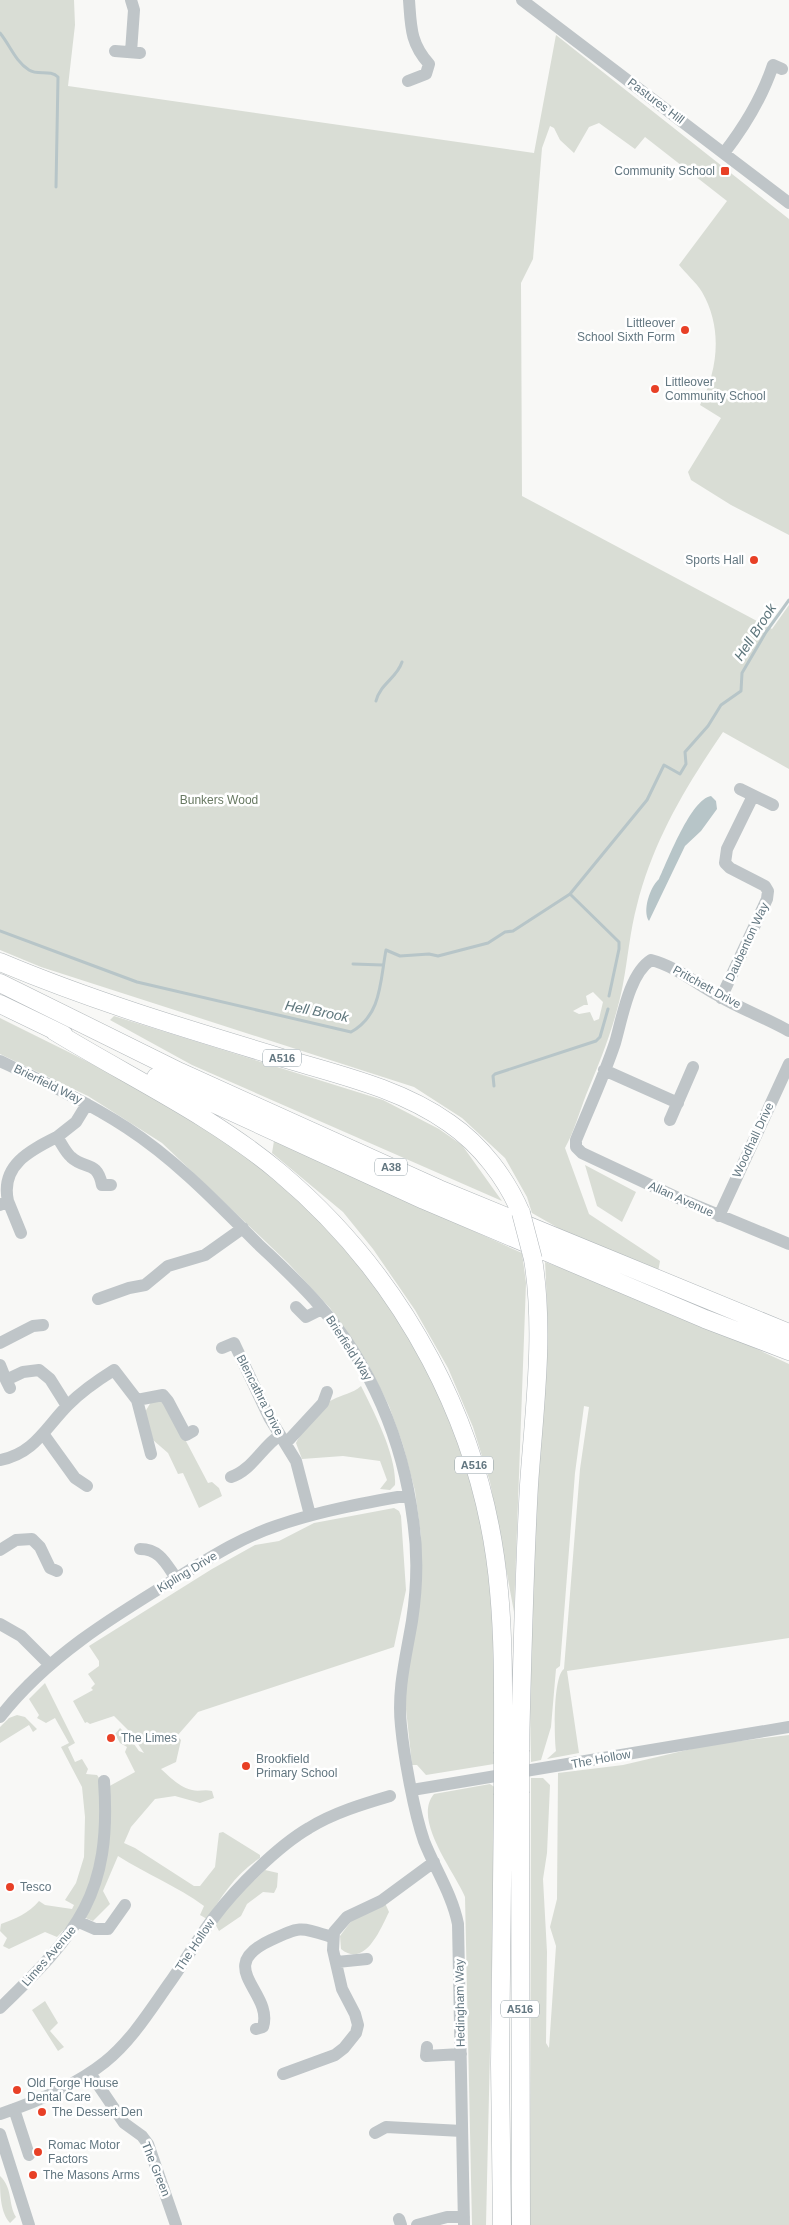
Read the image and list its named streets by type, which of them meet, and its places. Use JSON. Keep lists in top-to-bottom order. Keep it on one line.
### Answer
{"streets":{"highway":["A516","A38"],"street":["Pastures Hill","Daubenton Way","Pritchett Drive","Brierfield Way","Woodhall Drive","Allan Avenue","Blencathra Drive","Kipling Drive","The Hollow","Limes Avenue","Hedingham Way","The Green"]},"crossings":[["Daubenton Way","Pritchett Drive"],["Pritchett Drive","Allan Avenue"],["A516","A38"],["Brierfield Way","Kipling Drive"],["Brierfield Way","The Hollow"],["Brierfield Way","Hedingham Way"],["Woodhall Drive","Allan Avenue"],["Blencathra Drive","Kipling Drive"],["The Hollow","Hedingham Way"],["The Hollow","The Green"]],"water":["Hell Brook"],"parks":["Bunkers Wood"],"places":{"transit":["Community School"],"other":["Littleover School Sixth Form","Littleover Community School","Sports Hall","The Limes","Brookfield Primary School","Tesco","Old Forge House Dental Care","The Dessert Den","Romac Motor Factors","The Masons Arms"]}}
